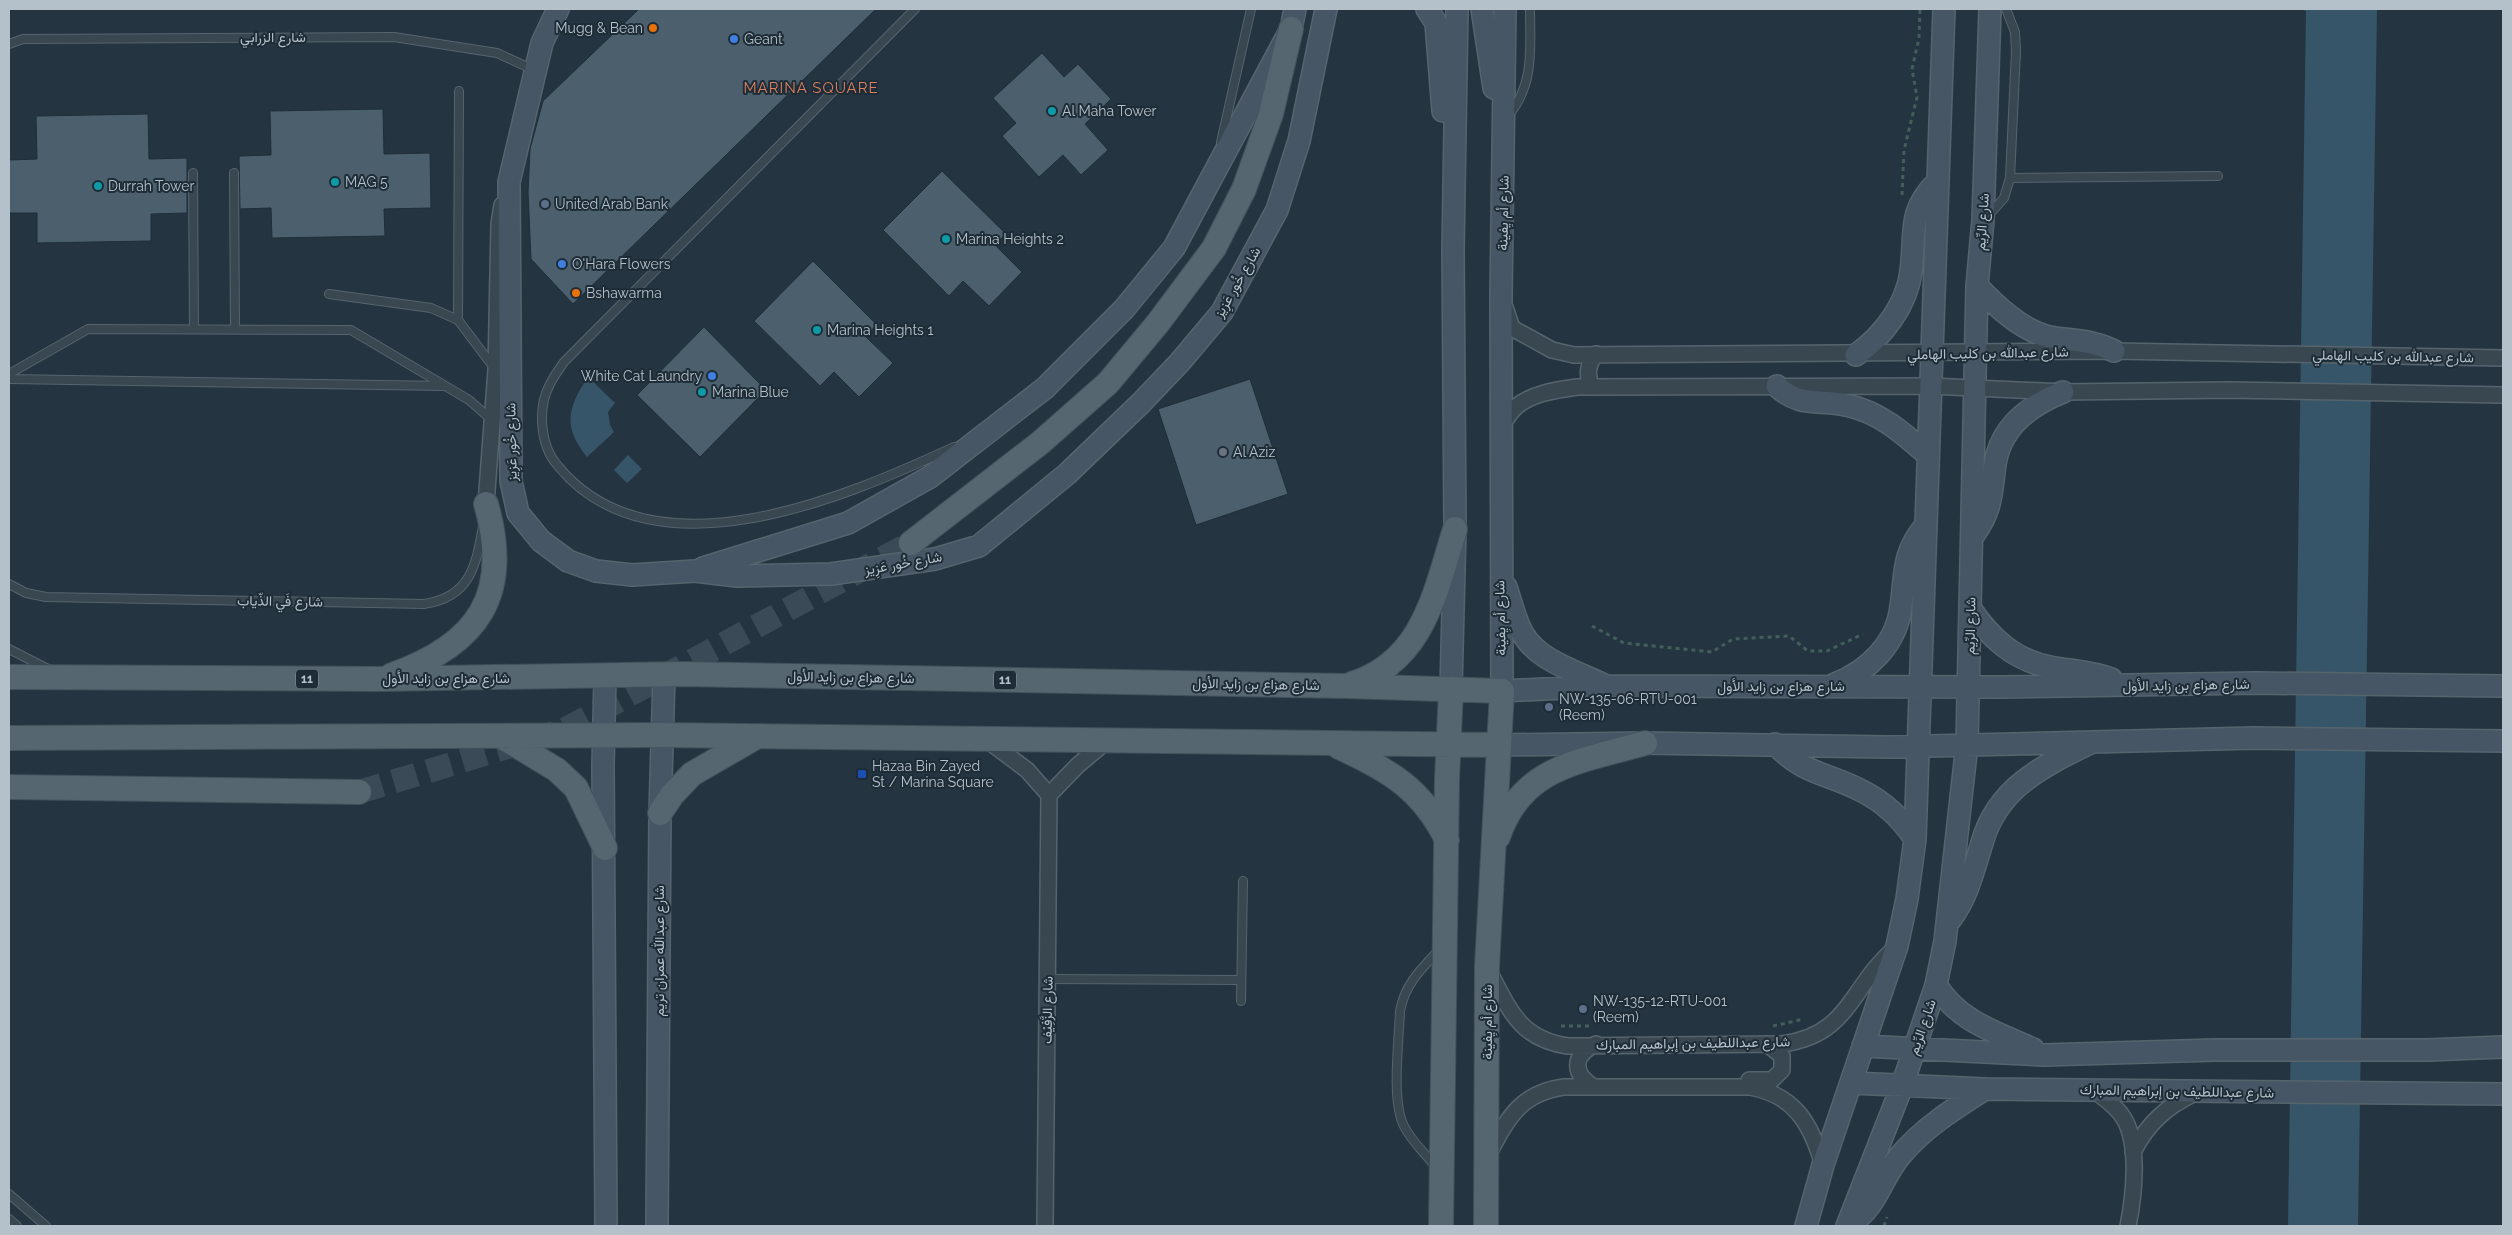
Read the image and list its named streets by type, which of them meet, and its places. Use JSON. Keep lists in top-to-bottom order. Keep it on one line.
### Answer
{"streets":{"main road":["شارع أم يِفينة","شارع الرِّيم","شارع خُور عَزِيز","شارع هزاع بن زايد الأول","11","شارع عبدالله عمران تريم","شارع عبداللطيف بن إبراهيم المبارك"],"street":["شارع عبدالله بن كليب الهاملي","شارع الزَّفِيْف"],"lane":["شارع الزرابي","شارع فَي الذّياب"]},"crossings":[["شارع الزرابي","شارع خُور عَزِيز"],["شارع أم يِفينة","شارع عبدالله بن كليب الهاملي"],["شارع أم يِفينة","شارع هزاع بن زايد الأول"],["شارع أم يِفينة","شارع عبداللطيف بن إبراهيم المبارك"],["شارع الرِّيم","شارع عبدالله بن كليب الهاملي"],["شارع الرِّيم","شارع هزاع بن زايد الأول"],["شارع الرِّيم","شارع عبداللطيف بن إبراهيم المبارك"],["شارع خُور عَزِيز","شارع فَي الذّياب"],["شارع هزاع بن زايد الأول","شارع عبدالله عمران تريم"]],"districts":["MARINA SQUARE"],"places":{"other":["Mugg & Bean","Geant","Al Maha Tower","MAG 5","Durrah Tower","United Arab Bank","Marina Heights 2","O'Hara Flowers","Bshawarma","Marina Heights 1","White Cat Laundry","Marina Blue","Al Aziz","NW-135-06-RTU-001 (Reem)","NW-135-12-RTU-001 (Reem)"],"transit":["Hazaa Bin Zayed St / Marina Square"]}}
